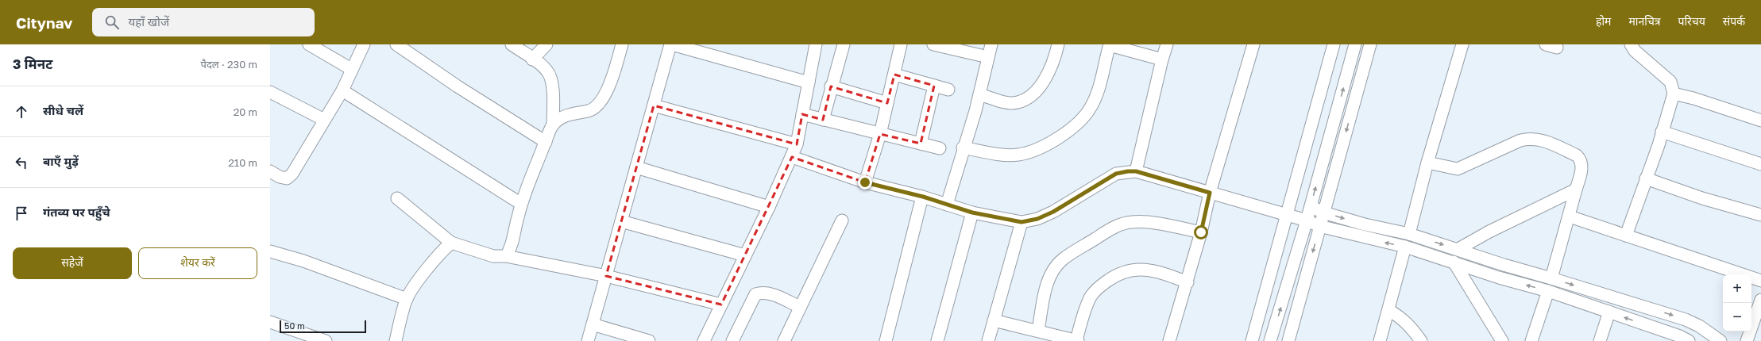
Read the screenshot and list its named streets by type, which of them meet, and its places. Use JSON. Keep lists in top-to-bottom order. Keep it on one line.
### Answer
{"scale_bar":"50 m","page":{"header":"Citynav","search":"यहाँ खोजें","nav":["होम","मानचित्र","परिचय","संपर्क"],"heading":["3 मिनट","पैदल · 230 m"],"list":[["सीधे चलें","20 m"],["बाएँ मुड़ें","210 m"],"गंतव्य पर पहुँचे"],"buttons":["सहेजें","शेयर करें"],"map_buttons":["+","−"],"scale":"50 m"}}
